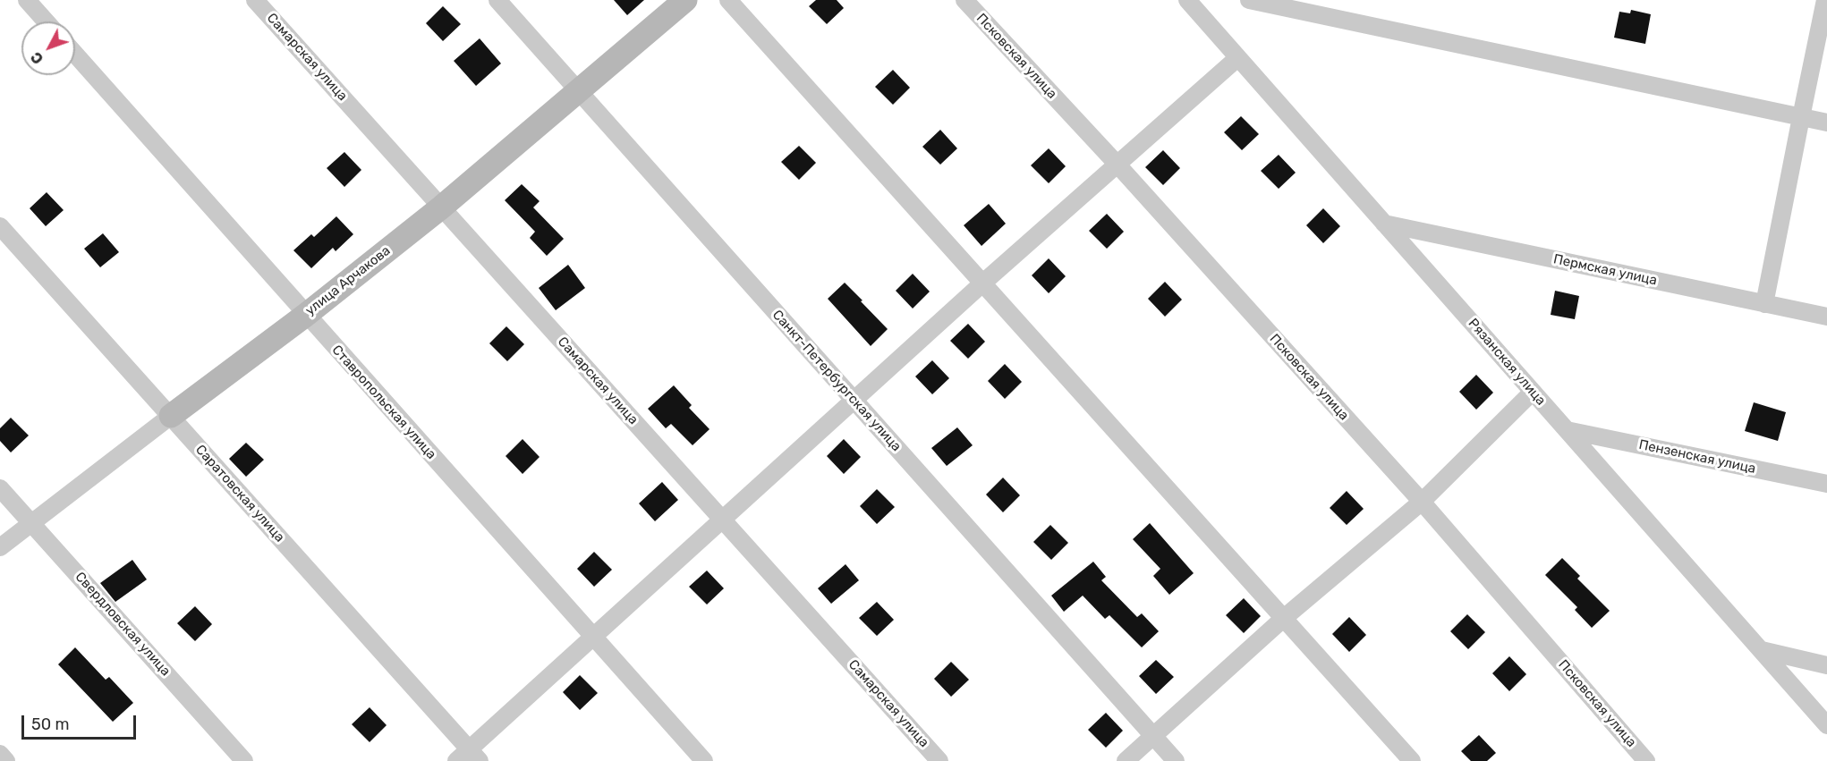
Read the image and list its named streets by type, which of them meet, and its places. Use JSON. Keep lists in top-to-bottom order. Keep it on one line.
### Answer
{"streets":{"street":["Псковская улица","Самарская улица","Пермская улица","улица Арчакова","Рязанская улица","Санкт-Петербургская улица","Ставропольская улица","Пензенская улица","Саратовская улица","Свердловская улица"]},"crossings":[["Самарская улица","улица Арчакова"],["Пермская улица","Рязанская улица"],["улица Арчакова","Санкт-Петербургская улица"],["улица Арчакова","Ставропольская улица"],["улица Арчакова","Саратовская улица"],["улица Арчакова","Свердловская улица"],["Рязанская улица","Пензенская улица"]],"scale_bar":"50 m","north":"bottom left"}
